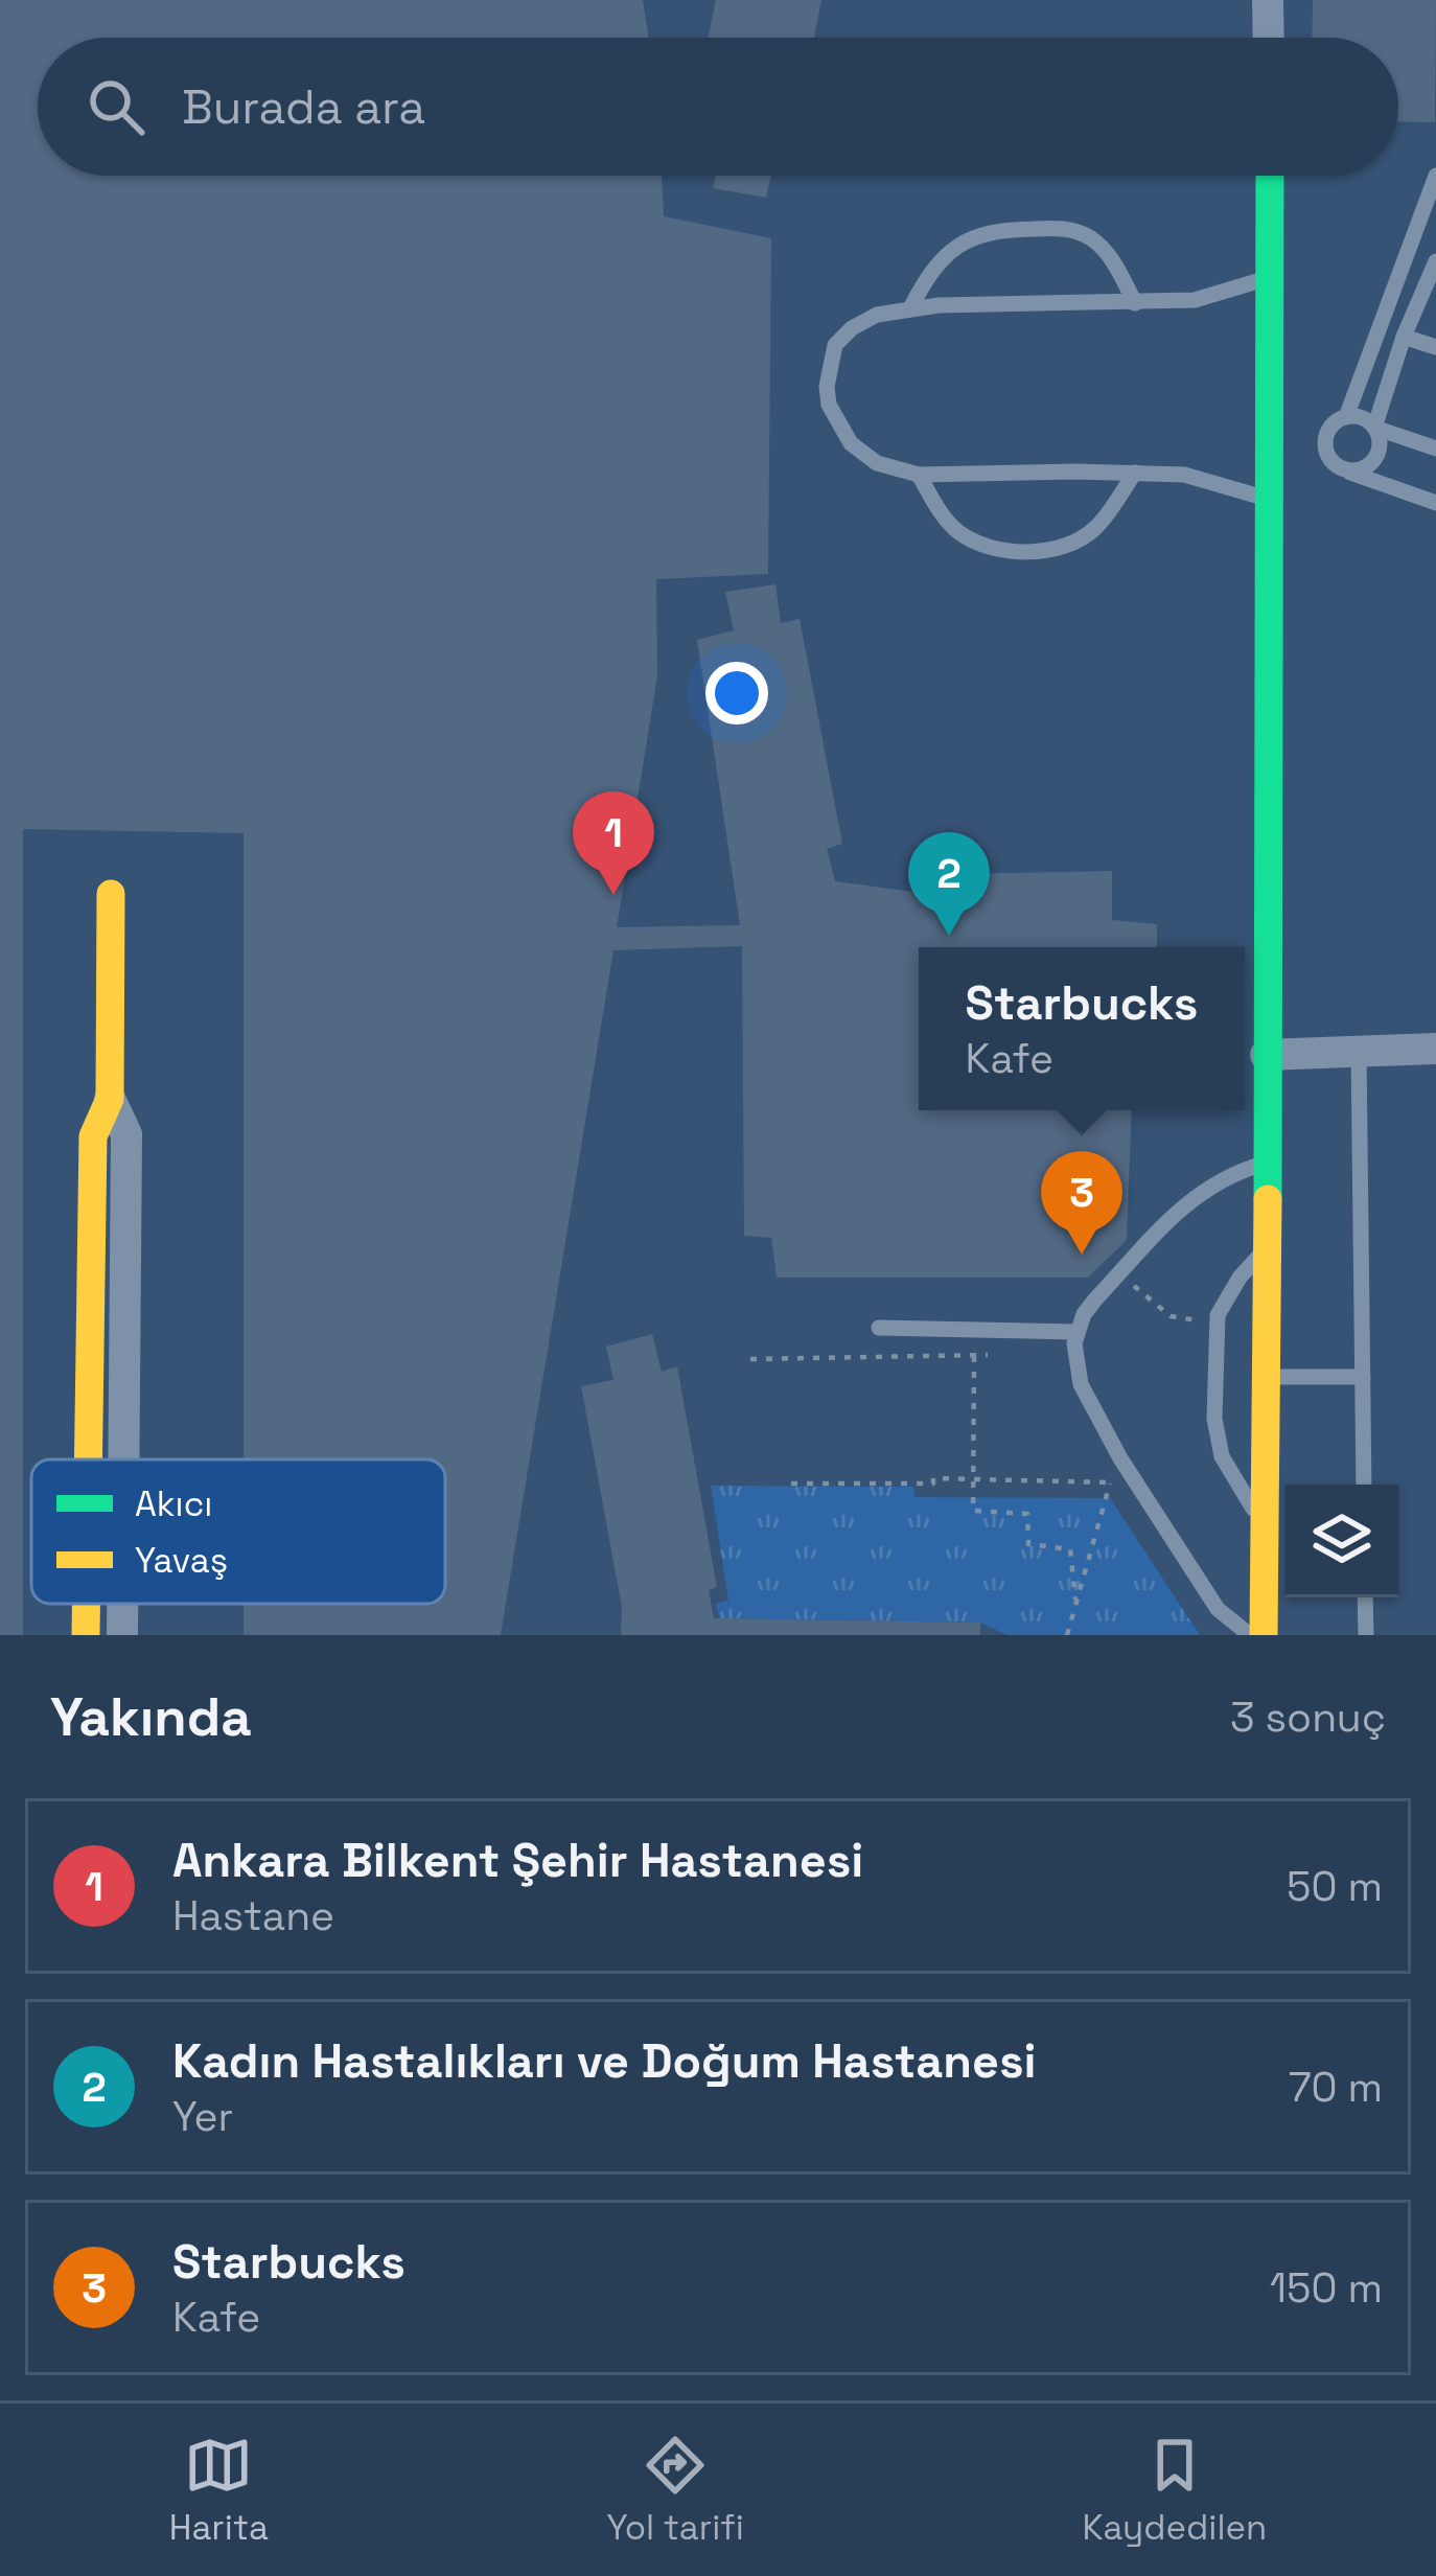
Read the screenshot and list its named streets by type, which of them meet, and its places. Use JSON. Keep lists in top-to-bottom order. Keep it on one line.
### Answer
{"legend":["Akıcı","Yavaş"],"page":{"search":"Burada ara","pins":["1","2","3"],"popup":["Starbucks","Kafe"],"heading":["Yakında","3 sonuç"],"list":[{"mark":"1","name":"Ankara Bilkent Şehir Hastanesi","note":"Hastane","value":"50 m"},{"mark":"2","name":"Kadın Hastalıkları ve Doğum Hastanesi","note":"Yer","value":"70 m"},{"mark":"3","name":"Starbucks","note":"Kafe","value":"150 m"}],"nav":["Harita","Yol tarifi","Kaydedilen"]}}
